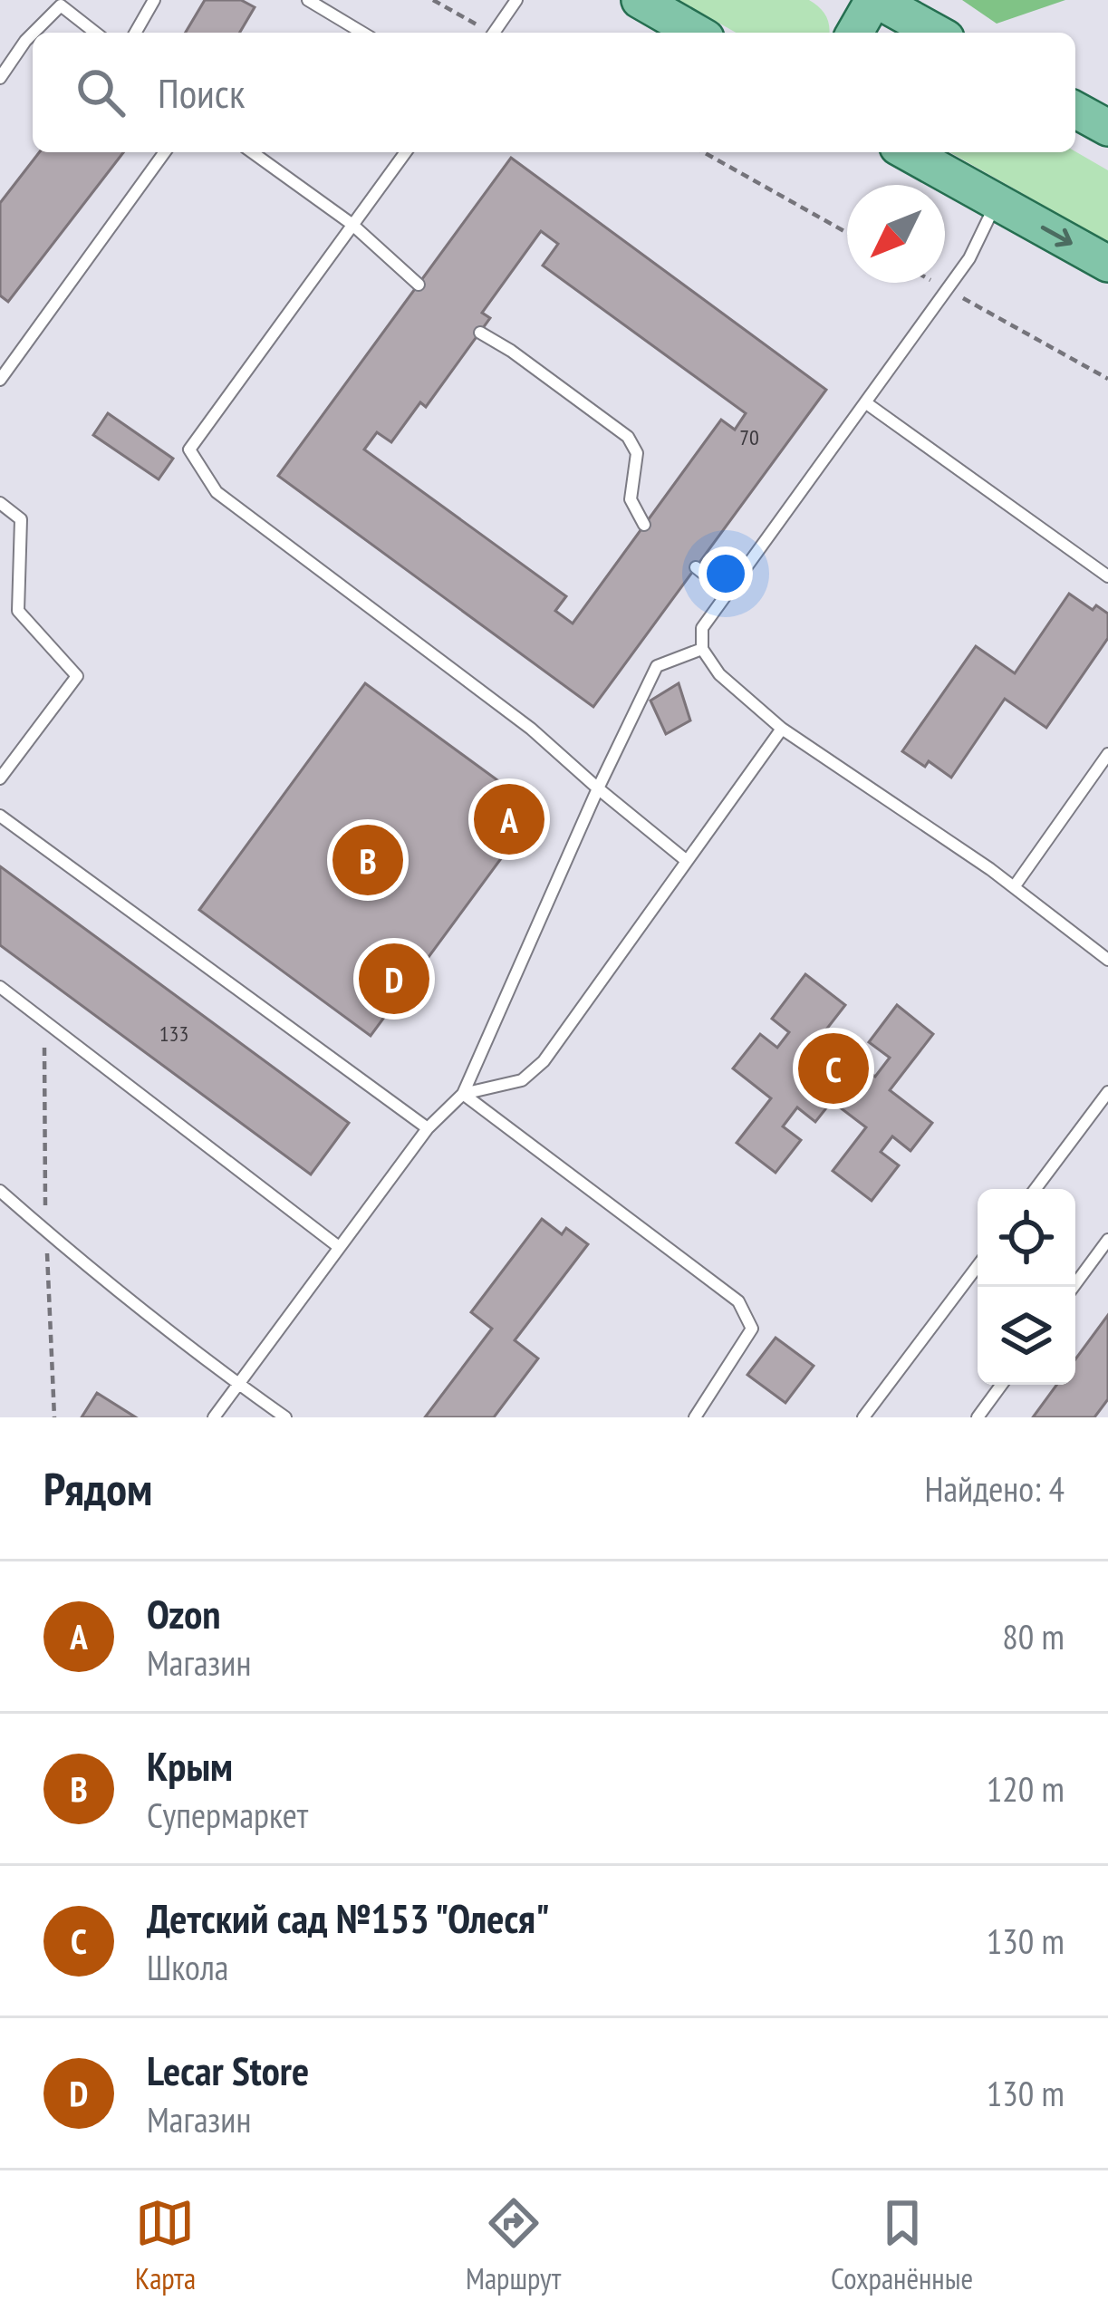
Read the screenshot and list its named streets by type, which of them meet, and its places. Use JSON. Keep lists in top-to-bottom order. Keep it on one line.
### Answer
{"house_numbers":["70","133"],"north":"bottom left","page":{"search":"Поиск","pins":["A","B","D","C"],"heading":["Рядом","Найдено: 4"],"list":[{"mark":"A","name":"Ozon","note":"Магазин","value":"80 m"},{"mark":"B","name":"Крым","note":"Супермаркет","value":"120 m"},{"mark":"C","name":"Детский сад №153 \"Олеся\"","note":"Школа","value":"130 m"},{"mark":"D","name":"Lecar Store","note":"Магазин","value":"130 m"}],"nav":["Карта","Маршрут","Сохранённые"]}}
